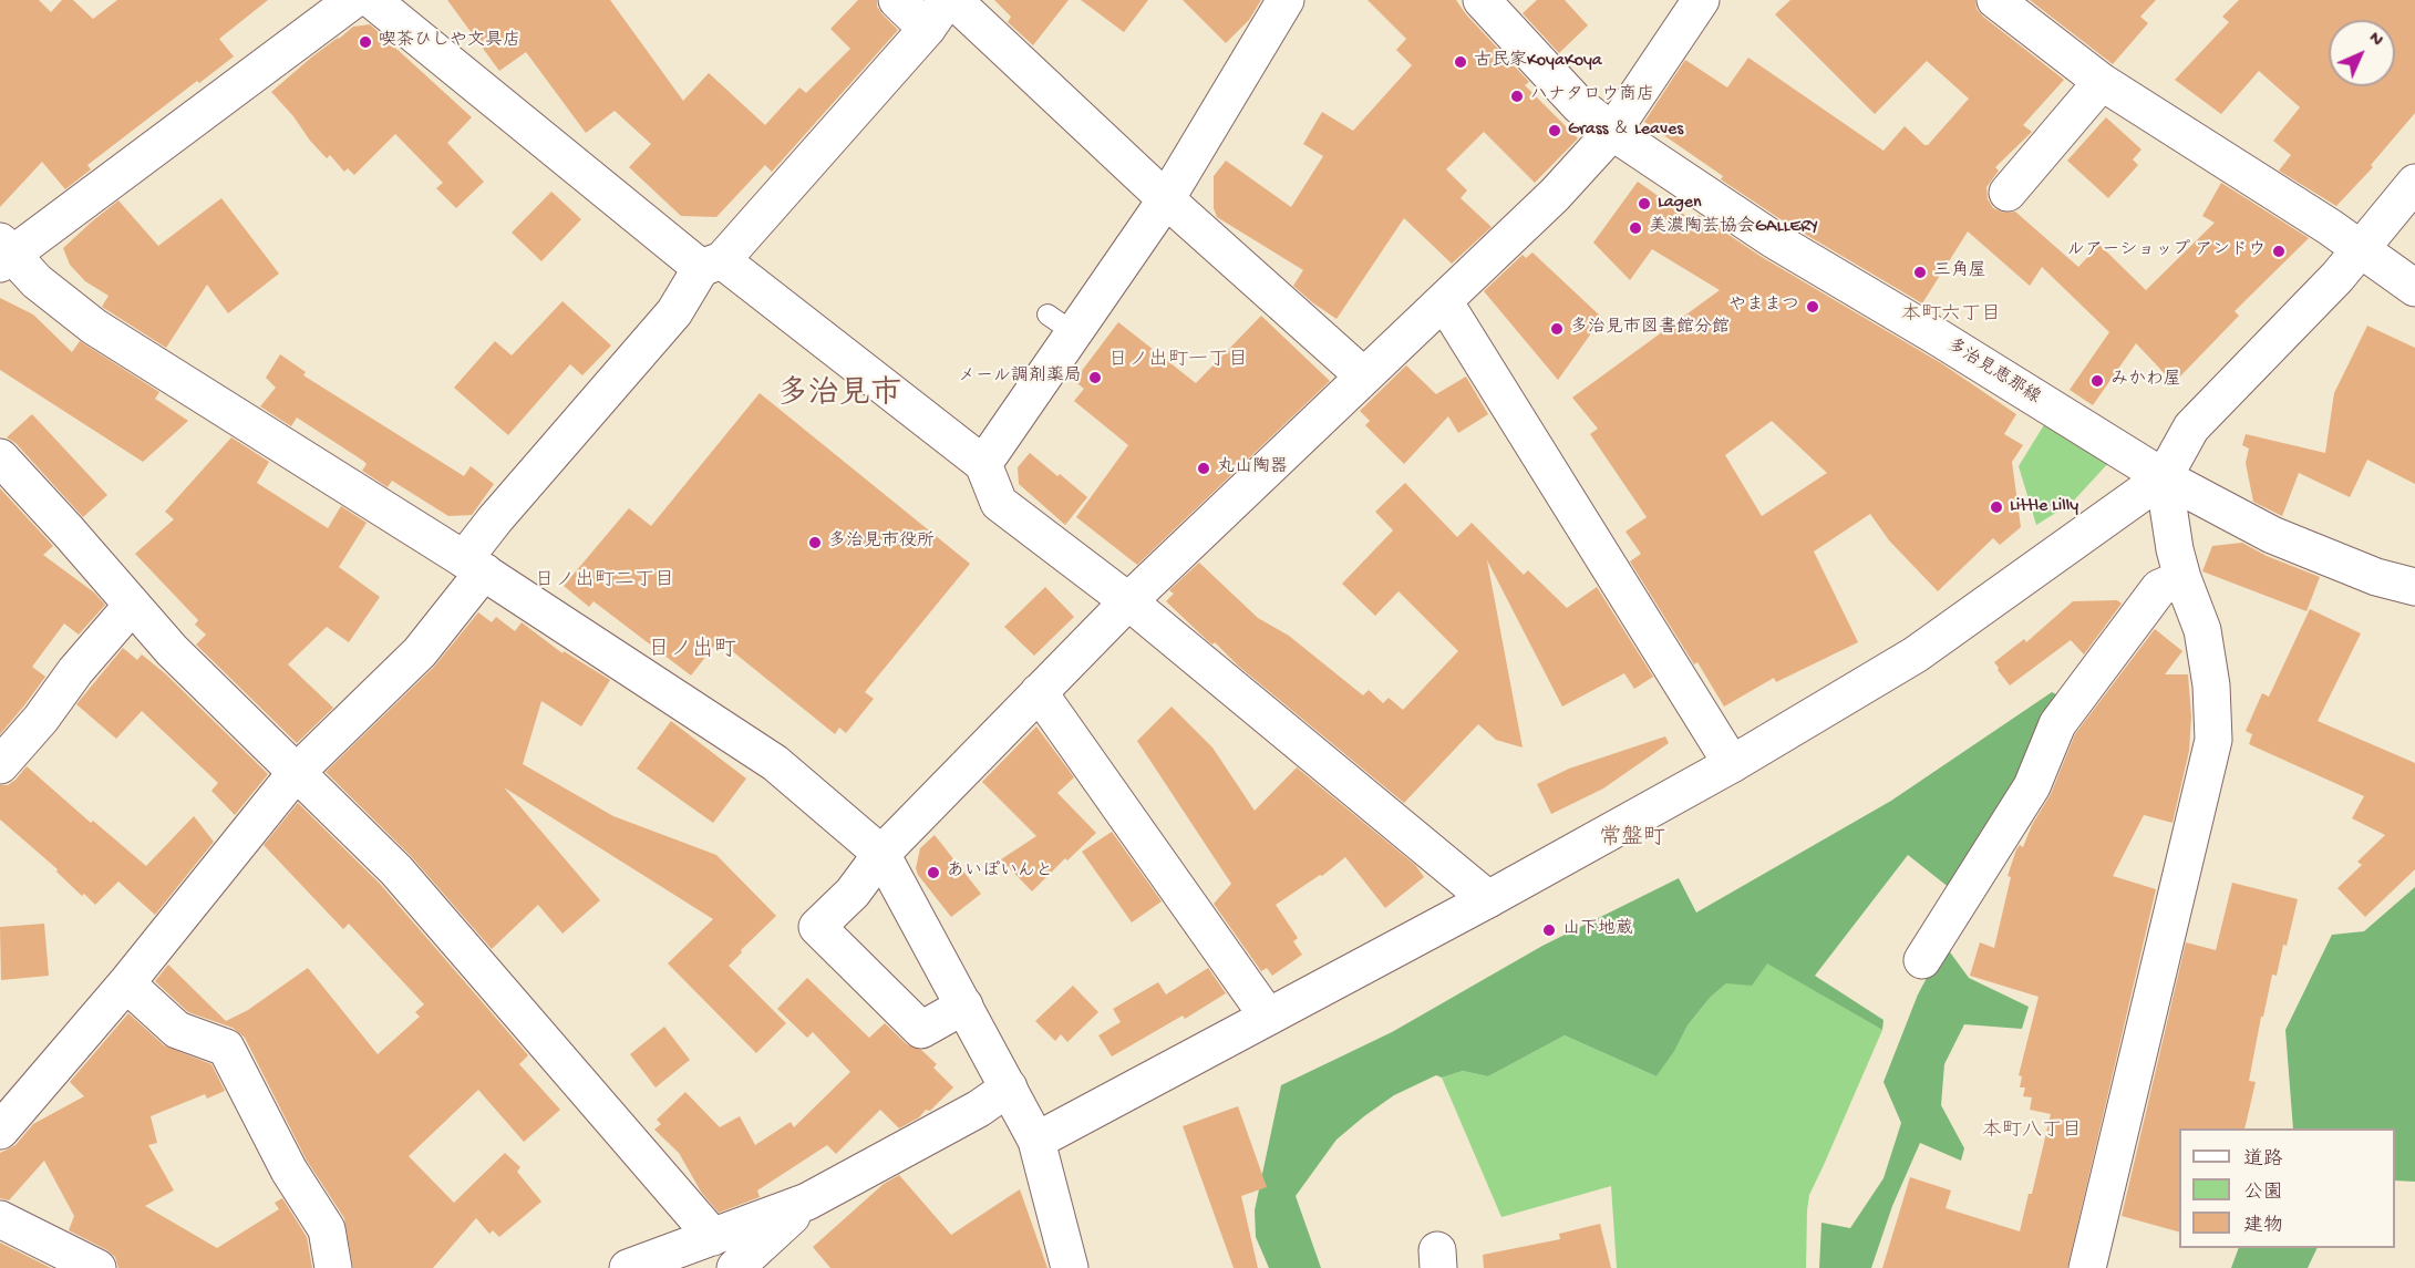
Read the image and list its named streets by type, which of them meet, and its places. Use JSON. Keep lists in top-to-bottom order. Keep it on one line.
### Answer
{"streets":{"street":["多治見恵那線"]},"districts":["本町六丁目","日ノ出町一丁目","多治見市","日ノ出町二丁目","日ノ出町","常盤町","本町八丁目"],"places":["喫茶ひしや文具店","古民家KoyaKoya","ハナタロウ商店","Grass ＆ Leaves","Lagen","美濃陶芸協会GALLERY","ルアーショップ アンドウ","三角屋","やままつ","多治見市図書館分館","メール調剤薬局","みかわ屋","丸山陶器","Little Lilly","多治見市役所","あいぽいんと","山下地蔵"],"legend":["道路","公園","建物"],"north":"top right"}
